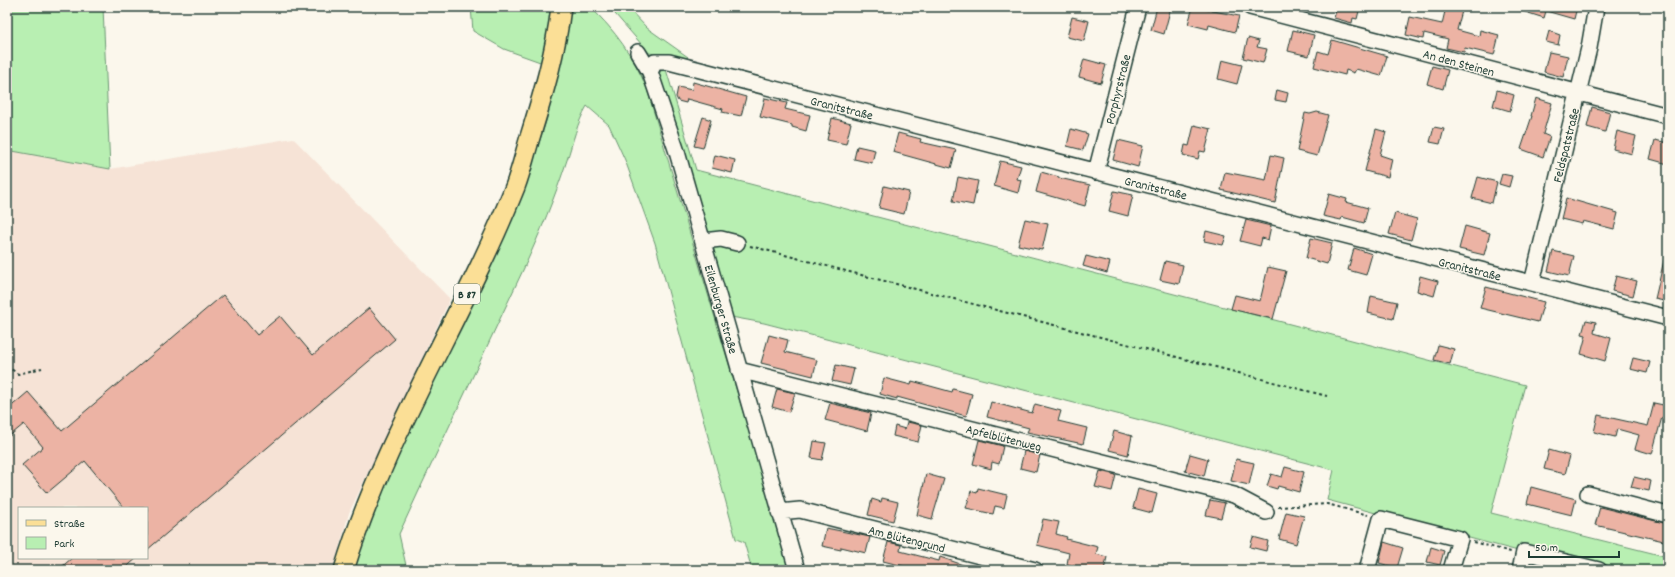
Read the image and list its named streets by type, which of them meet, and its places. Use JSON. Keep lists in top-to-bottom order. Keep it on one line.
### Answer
{"streets":{"main road":["B 87"],"street":["An den Steinen","Porphyrstraße","Granitstraße","Feldspatstraße","Eilenburger Straße","Apfelblütenweg","Am Blütengrund"]},"crossings":[["An den Steinen","Feldspatstraße"],["Porphyrstraße","Granitstraße"],["Granitstraße","Feldspatstraße"],["Granitstraße","Eilenburger Straße"],["Eilenburger Straße","Apfelblütenweg"],["Eilenburger Straße","Am Blütengrund"]],"legend":["Straße","Park"],"scale_bar":"50 m"}
